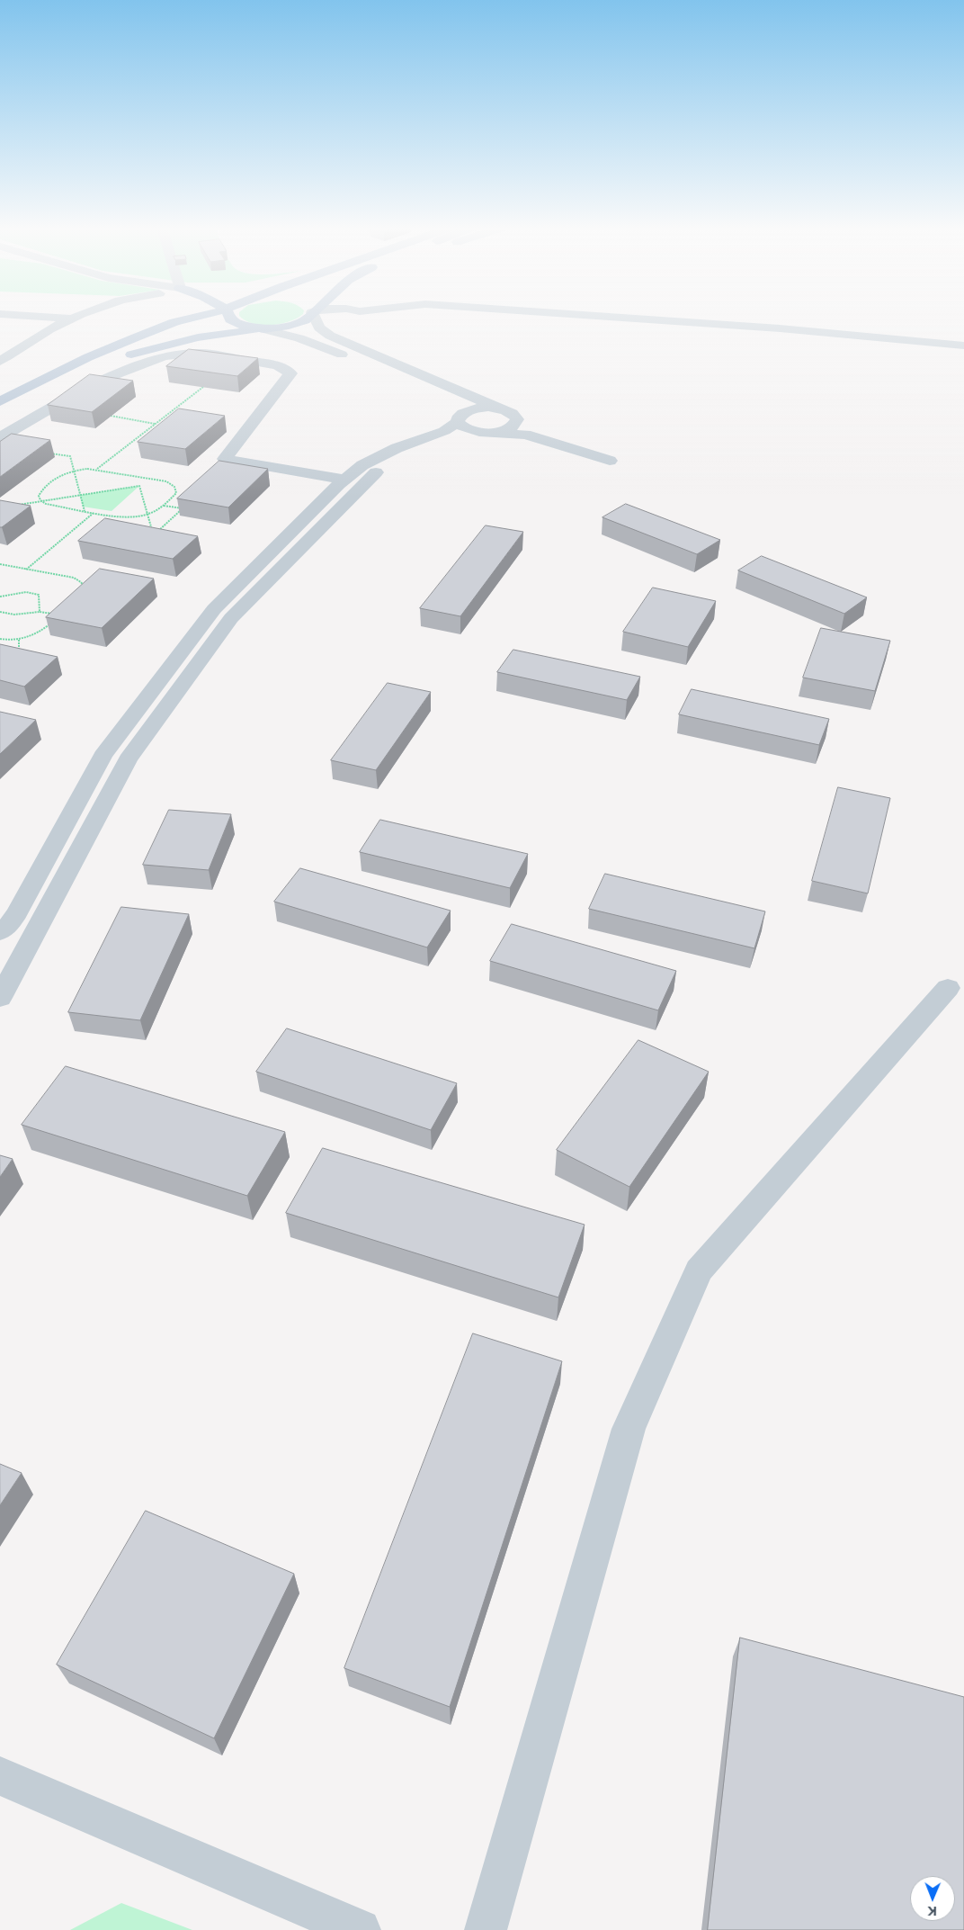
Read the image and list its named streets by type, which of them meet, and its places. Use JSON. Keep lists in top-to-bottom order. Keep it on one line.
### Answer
{"north":"bottom"}
